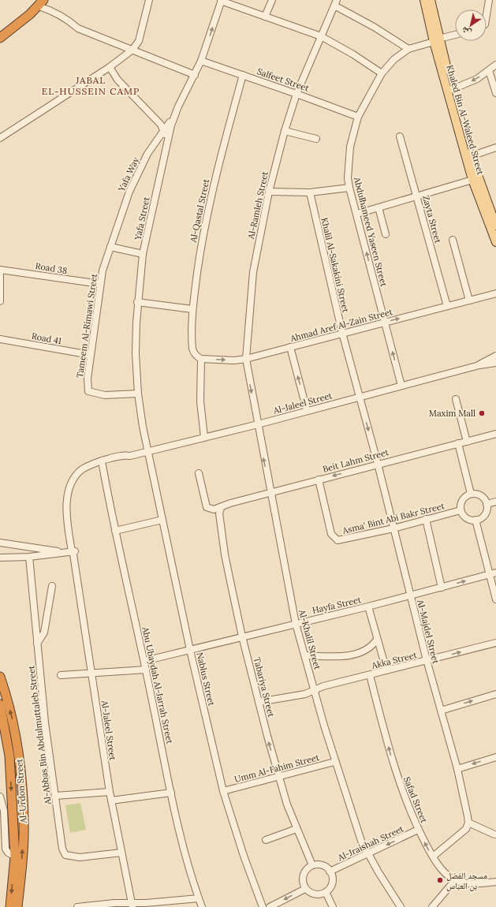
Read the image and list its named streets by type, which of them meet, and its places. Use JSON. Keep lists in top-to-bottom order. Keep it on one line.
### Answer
{"streets":{"highway":["Al-Urdon Street"],"main road":["Khaled Bin Al-Waleed Street"],"street":["Salfeet Street","Yafa Way","Al-Ramleh Street","Al-Qastal Street","Yafa Street","Zayta Street","Abdulhameed Yaseen Street","Khalil Al-Sakakini Street","Road 38","Ahmad Aref Al-Zain Street","Tameem Al-Rimawi Street","Road 41","Al-Jaleel Street","Beit Lahm Street","Asma' Bint Abi Bakr Street","Hayfa Street","Al-Majdel Street","Al-Khalil Street","Akka Street","Nablus Street","Abu Ubaydah Al-Jarrah Street","Tabariya Street","Al-Abbas Bin Abdulmuttaleb Street","Umm Al-Fahim Street","Safad Street","Al-Jraishah Street"]},"crossings":[["Salfeet Street","Al-Ramleh Street"],["Salfeet Street","Al-Qastal Street"],["Salfeet Street","Yafa Street"],["Salfeet Street","Abdulhameed Yaseen Street"],["Khaled Bin Al-Waleed Street","Abdulhameed Yaseen Street"],["Yafa Way","Yafa Street"],["Yafa Way","Tameem Al-Rimawi Street"],["Al-Ramleh Street","Ahmad Aref Al-Zain Street"],["Al-Ramleh Street","Al-Jaleel Street"],["Al-Ramleh Street","Al-Khalil Street"],["Al-Qastal Street","Ahmad Aref Al-Zain Street"],["Yafa Street","Tameem Al-Rimawi Street"],["Yafa Street","Al-Jaleel Street"],["Yafa Street","Nablus Street"],["Zayta Street","Ahmad Aref Al-Zain Street"],["Abdulhameed Yaseen Street","Ahmad Aref Al-Zain Street"],["Abdulhameed Yaseen Street","Al-Jaleel Street"],["Khalil Al-Sakakini Street","Ahmad Aref Al-Zain Street"],["Khalil Al-Sakakini Street","Al-Jaleel Street"],["Khalil Al-Sakakini Street","Al-Majdel Street"],["Road 38","Tameem Al-Rimawi Street"],["Tameem Al-Rimawi Street","Road 41"],["Al-Jaleel Street","Al-Majdel Street"],["Al-Jaleel Street","Al-Khalil Street"],["Al-Jaleel Street","Nablus Street"],["Al-Jaleel Street","Abu Ubaydah Al-Jarrah Street"],["Al-Jaleel Street","Al-Abbas Bin Abdulmuttaleb Street"],["Beit Lahm Street","Asma' Bint Abi Bakr Street"],["Beit Lahm Street","Al-Majdel Street"],["Beit Lahm Street","Al-Khalil Street"],["Beit Lahm Street","Tabariya Street"],["Asma' Bint Abi Bakr Street","Al-Majdel Street"],["Hayfa Street","Al-Majdel Street"],["Hayfa Street","Al-Khalil Street"],["Hayfa Street","Nablus Street"],["Hayfa Street","Abu Ubaydah Al-Jarrah Street"],["Hayfa Street","Tabariya Street"],["Al-Majdel Street","Akka Street"],["Al-Khalil Street","Akka Street"],["Al-Khalil Street","Umm Al-Fahim Street"],["Al-Khalil Street","Al-Jraishah Street"],["Akka Street","Tabariya Street"],["Akka Street","Safad Street"],["Nablus Street","Umm Al-Fahim Street"],["Tabariya Street","Umm Al-Fahim Street"],["Tabariya Street","Al-Jraishah Street"],["Safad Street","Al-Jraishah Street"]],"one_way":["Abdulhameed Yaseen Street","Ahmad Aref Al-Zain Street","Safad Street","Al-Jraishah Street"],"districts":["JABAL EL-HUSSEIN CAMP"],"places":["Maxim Mall","مسجد الفضل بن العباس"],"north":"bottom left"}
